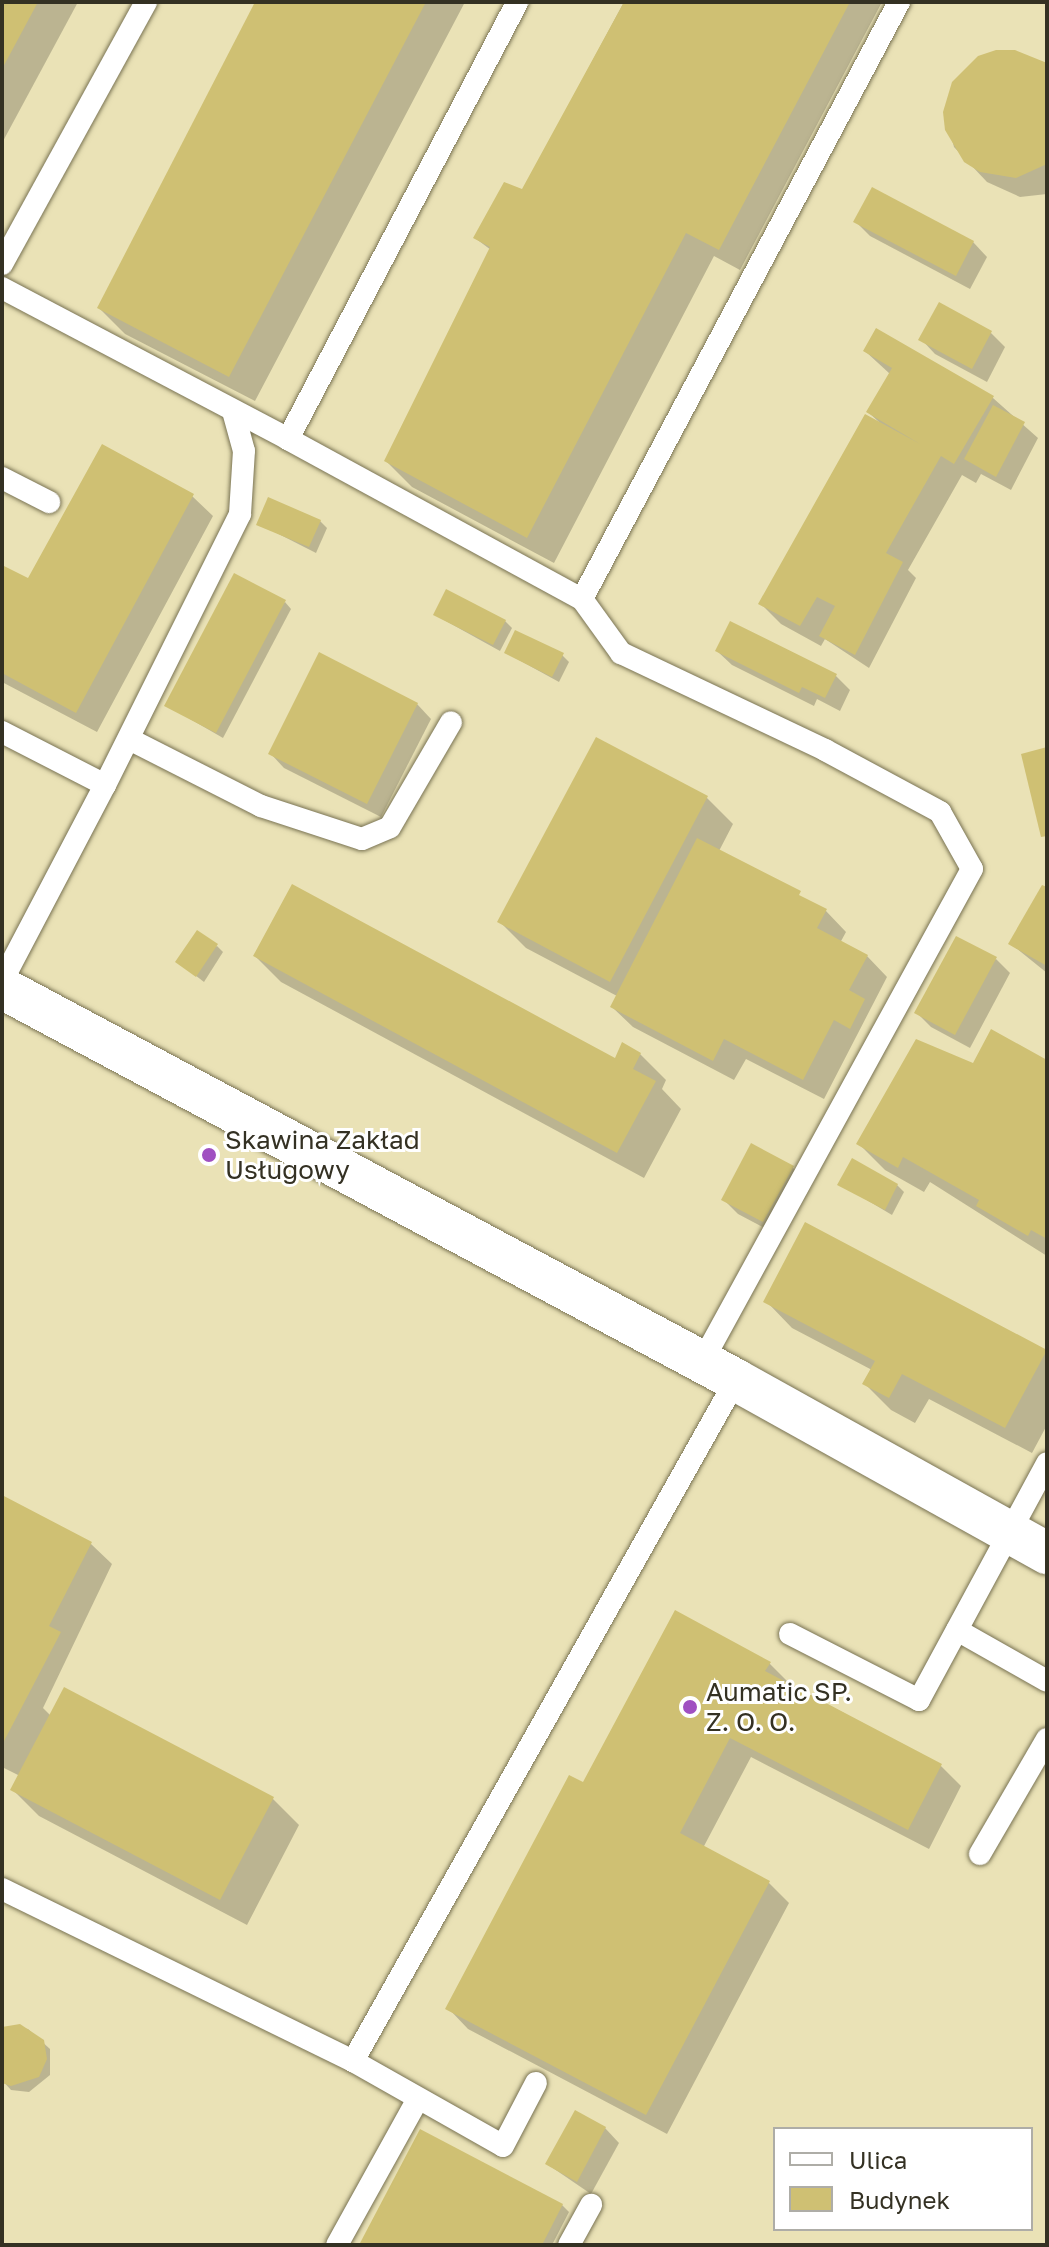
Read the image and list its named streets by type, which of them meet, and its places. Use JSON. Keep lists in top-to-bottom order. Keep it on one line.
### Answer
{"places":["Skawina Zakład Usługowy","Aumatic SP. Z. O. O."],"legend":["Ulica","Budynek"]}
